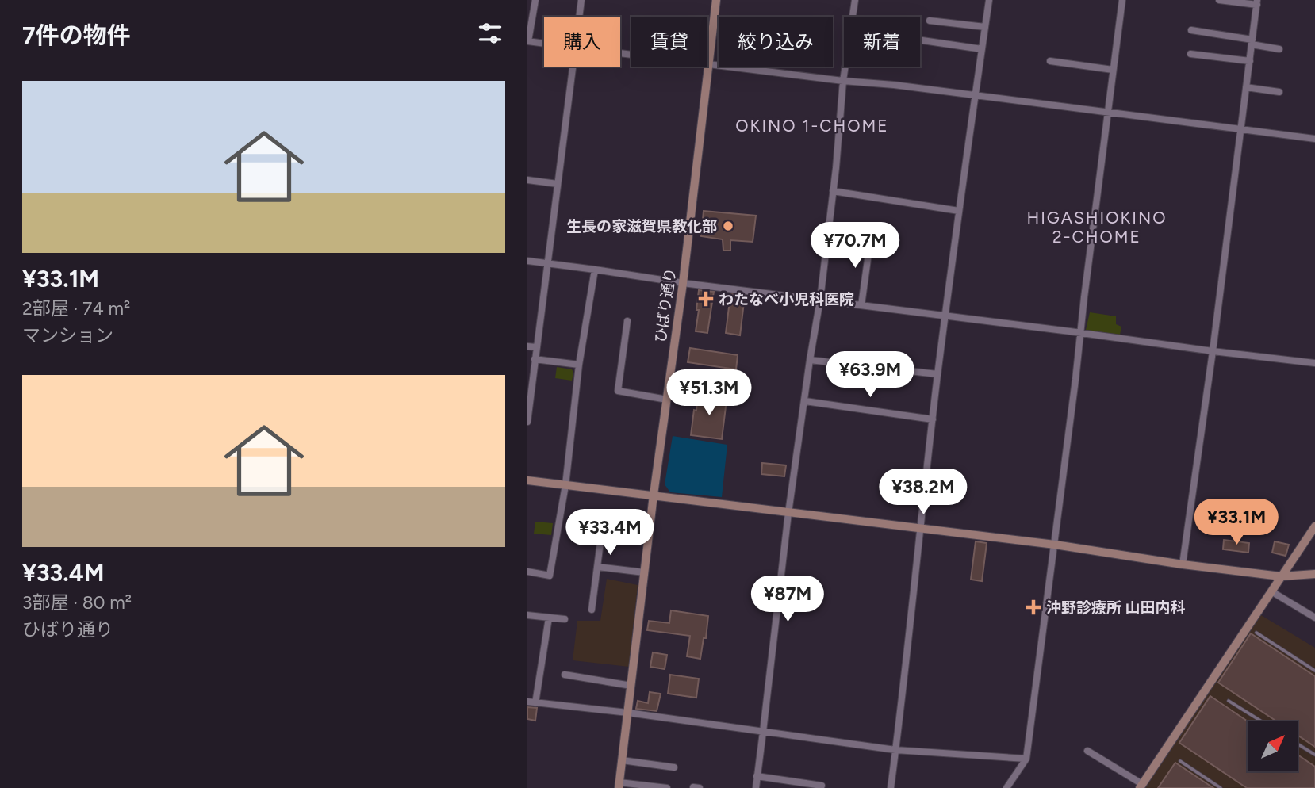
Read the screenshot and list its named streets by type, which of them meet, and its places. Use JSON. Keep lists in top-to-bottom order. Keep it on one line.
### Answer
{"streets":{"street":["ひばり通り"]},"districts":["OKINO 1-CHOME","HIGASHIOKINO 2-CHOME"],"places":{"other":["生長の家滋賀県教化部"],"health":["わたなべ小児科医院","沖野診療所 山田内科"]},"north":"top right","page":{"heading":"7件の物件","chip":["購入","賃貸","絞り込み","新着"],"list":[{"name":"¥33.1M","note":"2部屋 · 74 m² · マンション"},{"name":"¥33.4M","note":"3部屋 · 80 m² · ひばり通り"}],"price":["¥70.7M","¥63.9M","¥51.3M","¥38.2M","¥33.1M","¥33.4M","¥87M"]}}
